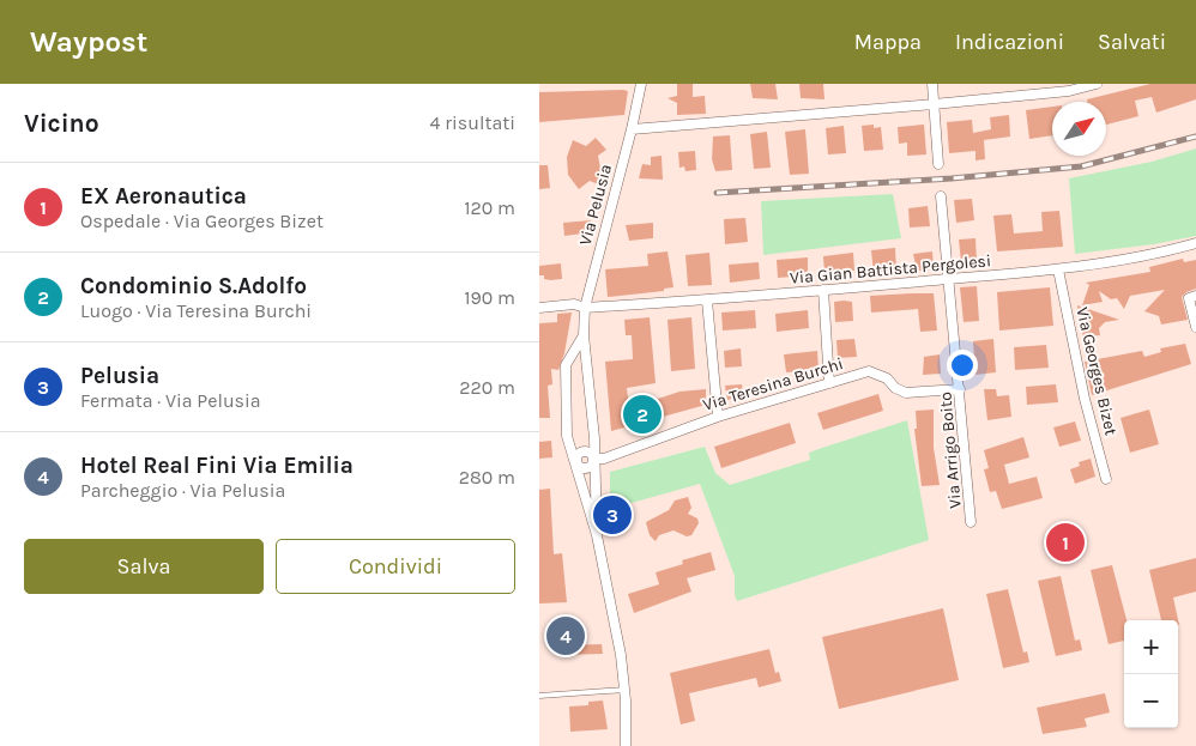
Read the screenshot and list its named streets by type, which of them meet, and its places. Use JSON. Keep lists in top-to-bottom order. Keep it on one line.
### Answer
{"streets":{"street":["Via Pelusia","Via Gian Battista Pergolesi","Via Georges Bizet","Via Teresina Burchi","Via Arrigo Boito"]},"crossings":[["Via Pelusia","Via Gian Battista Pergolesi"],["Via Pelusia","Via Teresina Burchi"],["Via Gian Battista Pergolesi","Via Georges Bizet"],["Via Gian Battista Pergolesi","Via Arrigo Boito"],["Via Teresina Burchi","Via Arrigo Boito"]],"north":"top right","page":{"header":"Waypost","nav":["Mappa","Indicazioni","Salvati"],"heading":["Vicino","4 risultati"],"list":[{"mark":"1","name":"EX Aeronautica","note":"Ospedale · Via Georges Bizet","value":"120 m"},{"mark":"2","name":"Condominio S.Adolfo","note":"Luogo · Via Teresina Burchi","value":"190 m"},{"mark":"3","name":"Pelusia","note":"Fermata · Via Pelusia","value":"220 m"},{"mark":"4","name":"Hotel Real Fini Via Emilia","note":"Parcheggio · Via Pelusia","value":"280 m"}],"pins":["2","3","1","4"],"buttons":["Salva","Condividi"],"map_buttons":["+","−"]}}
